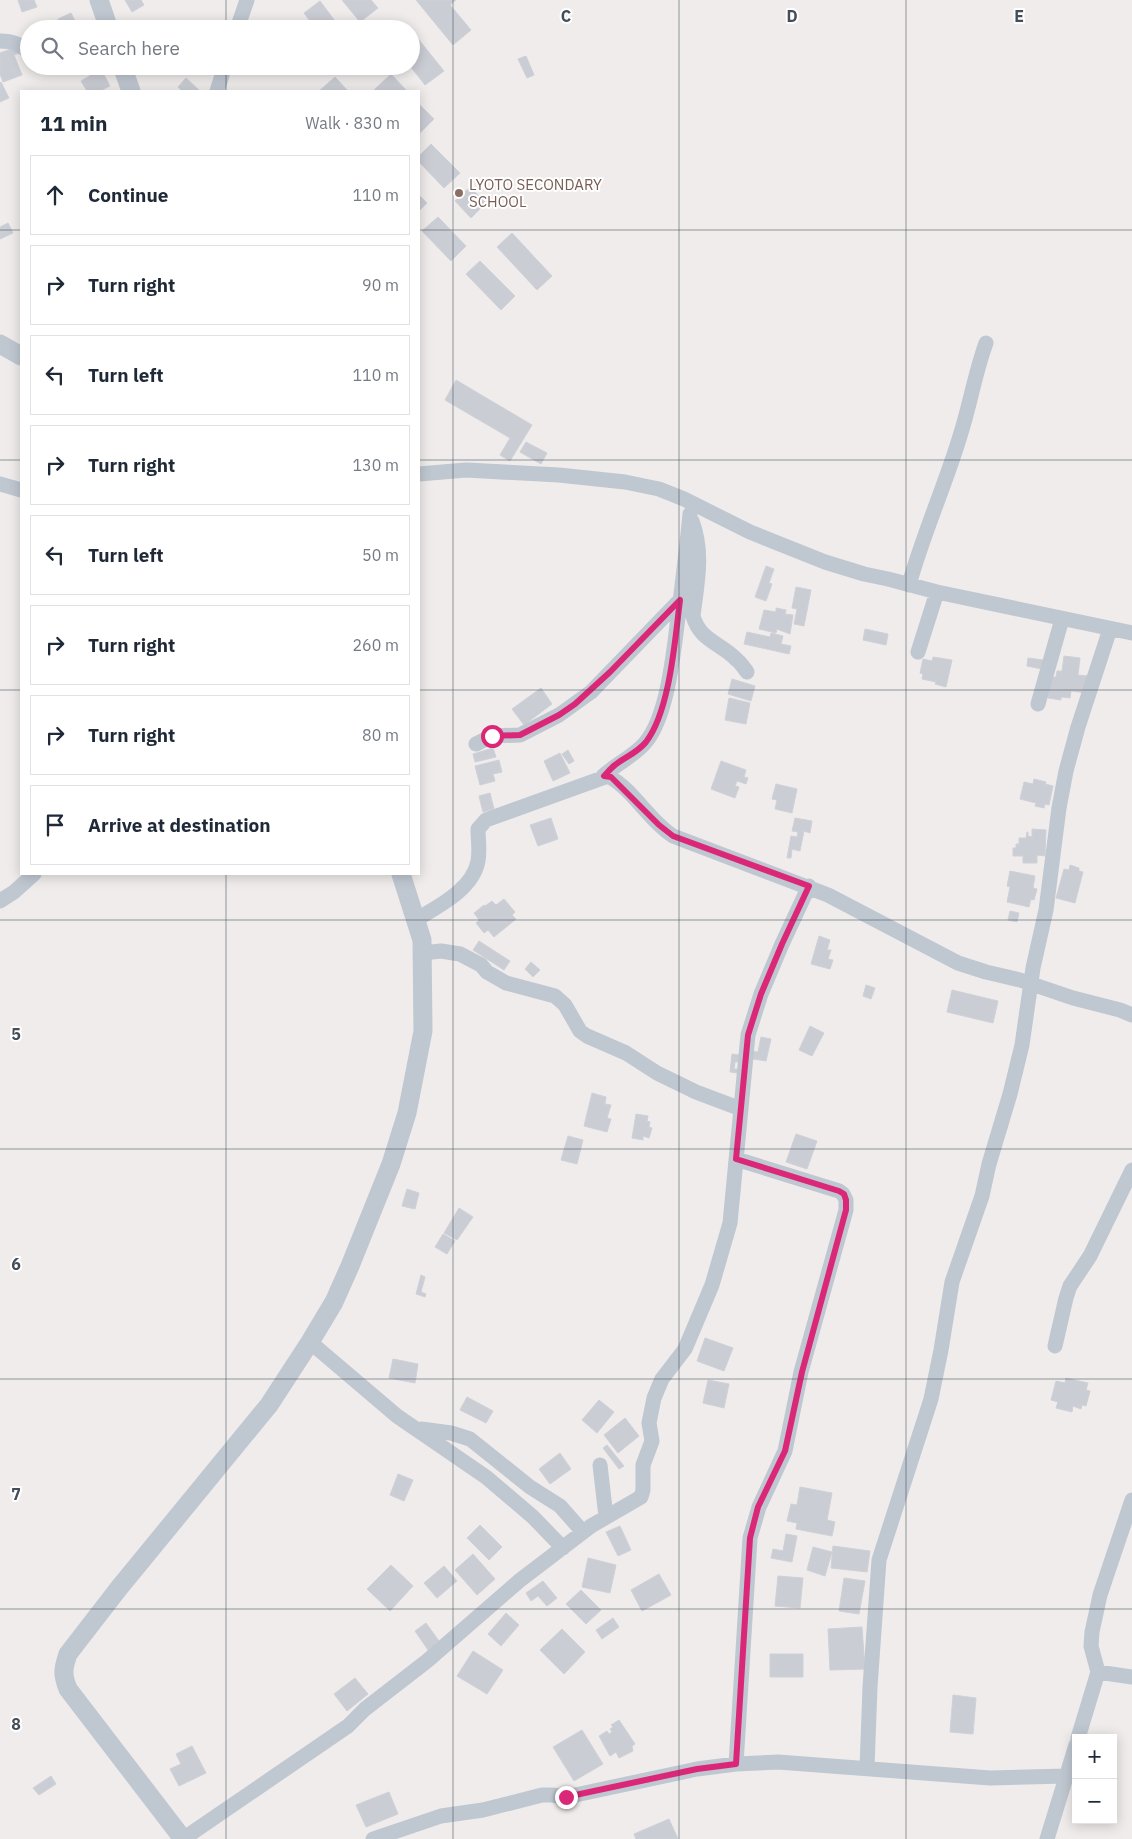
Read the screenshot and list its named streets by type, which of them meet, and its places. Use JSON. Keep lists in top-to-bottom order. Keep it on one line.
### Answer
{"places":["LYOTO SECONDARY SCHOOL"],"page":{"search":"Search here","heading":["11 min","Walk · 830 m"],"list":[["Continue","110 m"],["Turn right","90 m"],["Turn left","110 m"],["Turn right","130 m"],["Turn left","50 m"],["Turn right","260 m"],["Turn right","80 m"],"Arrive at destination"],"map_buttons":["+","−"]},"grid":{"columns":["C","D","E"],"rows":["5","6","7","8"]}}
